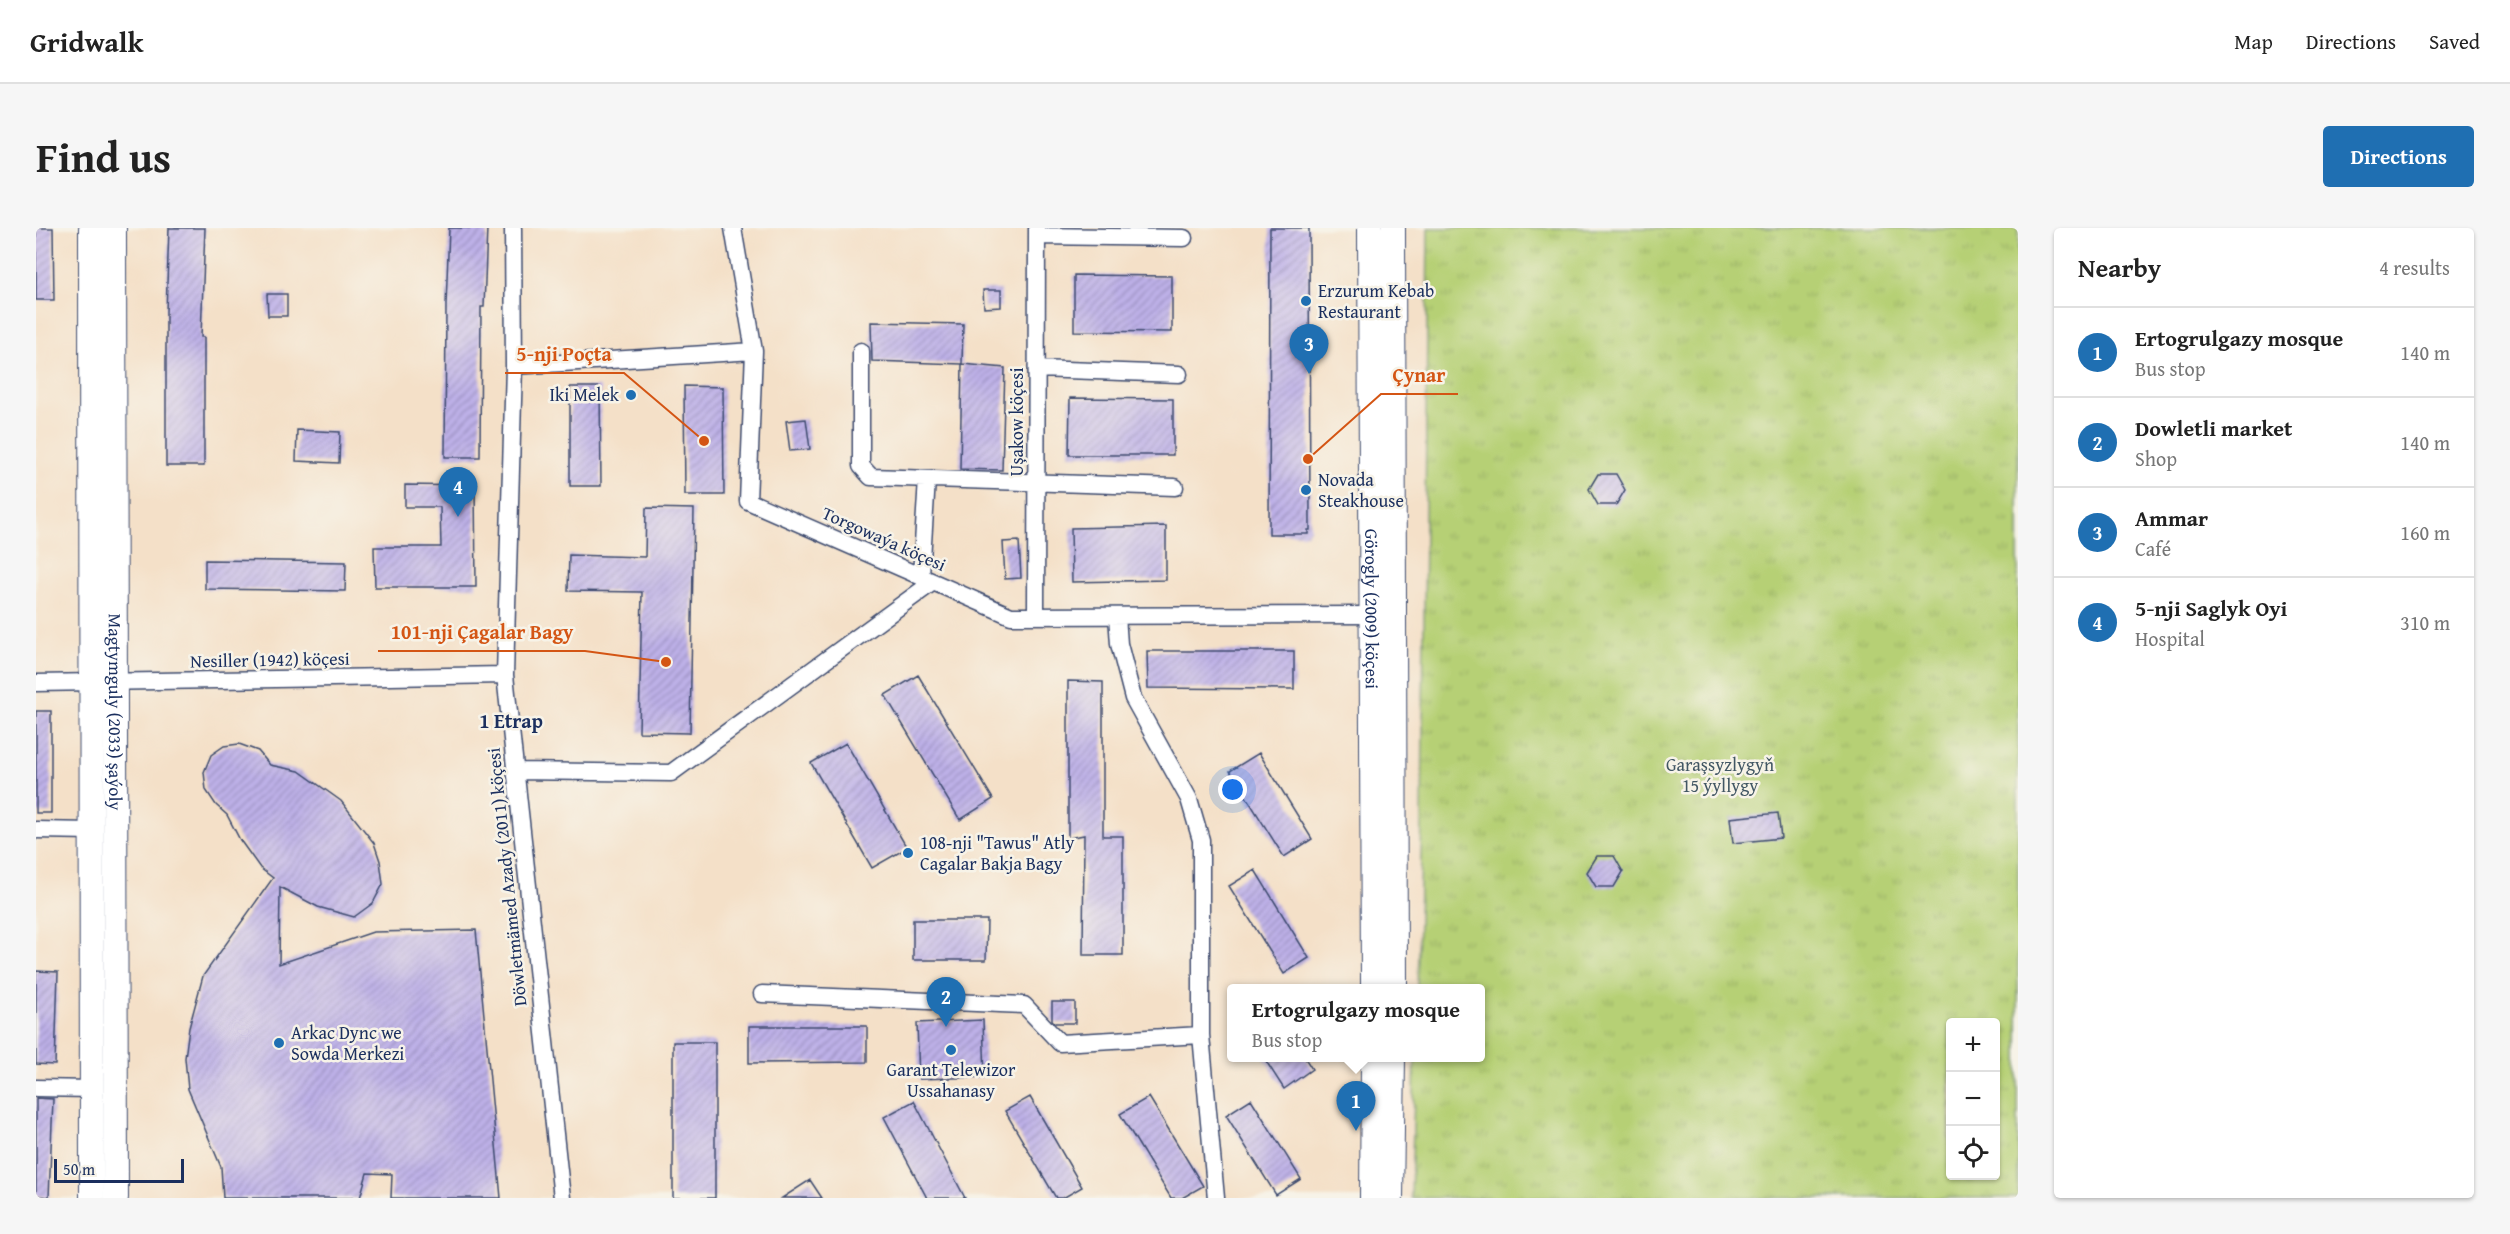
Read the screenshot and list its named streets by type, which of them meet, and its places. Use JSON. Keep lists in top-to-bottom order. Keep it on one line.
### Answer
{"streets":{"main road":["Görogly (2009) köçesi","Magtymguly (2033) şaýoly"],"street":["Uşakow köçesi","Torgowaýa köçesi","Nesiller (1942) köçesi","Döwletmämed Azady (2011) köçesi"]},"crossings":[["Uşakow köçesi","Torgowaýa köçesi"],["Torgowaýa köçesi","Görogly (2009) köçesi"],["Nesiller (1942) köçesi","Magtymguly (2033) şaýoly"],["Nesiller (1942) köçesi","Döwletmämed Azady (2011) köçesi"]],"districts":["1 Etrap"],"parks":["Garaşsyzlygyň 15 ýyllygy"],"places":["Erzurum Kebab Restaurant","Iki Melek","5-nji Poçta","Çynar","Novada Steakhouse","101-nji Çagalar Bagy","108-nji \"Tawus\" Atly Cagalar Bakja Bagy","Arkac Dync we Sowda Merkezi","Garant Telewizor Ussahanasy"],"scale_bar":"50 m","page":{"header":"Gridwalk","nav":["Map","Directions","Saved"],"title":"Find us","buttons":"Directions","heading":["Nearby","4 results"],"list":[{"mark":"1","name":"Ertogrulgazy mosque","note":"Bus stop","value":"140 m"},{"mark":"2","name":"Dowletli market","note":"Shop","value":"140 m"},{"mark":"3","name":"Ammar","note":"Café","value":"160 m"},{"mark":"4","name":"5-nji Saglyk Oyi","note":"Hospital","value":"310 m"}],"pins":["3","4","2","1"],"popup":["Ertogrulgazy mosque","Bus stop"],"map_buttons":["+","−"],"scale":"50 m"}}
